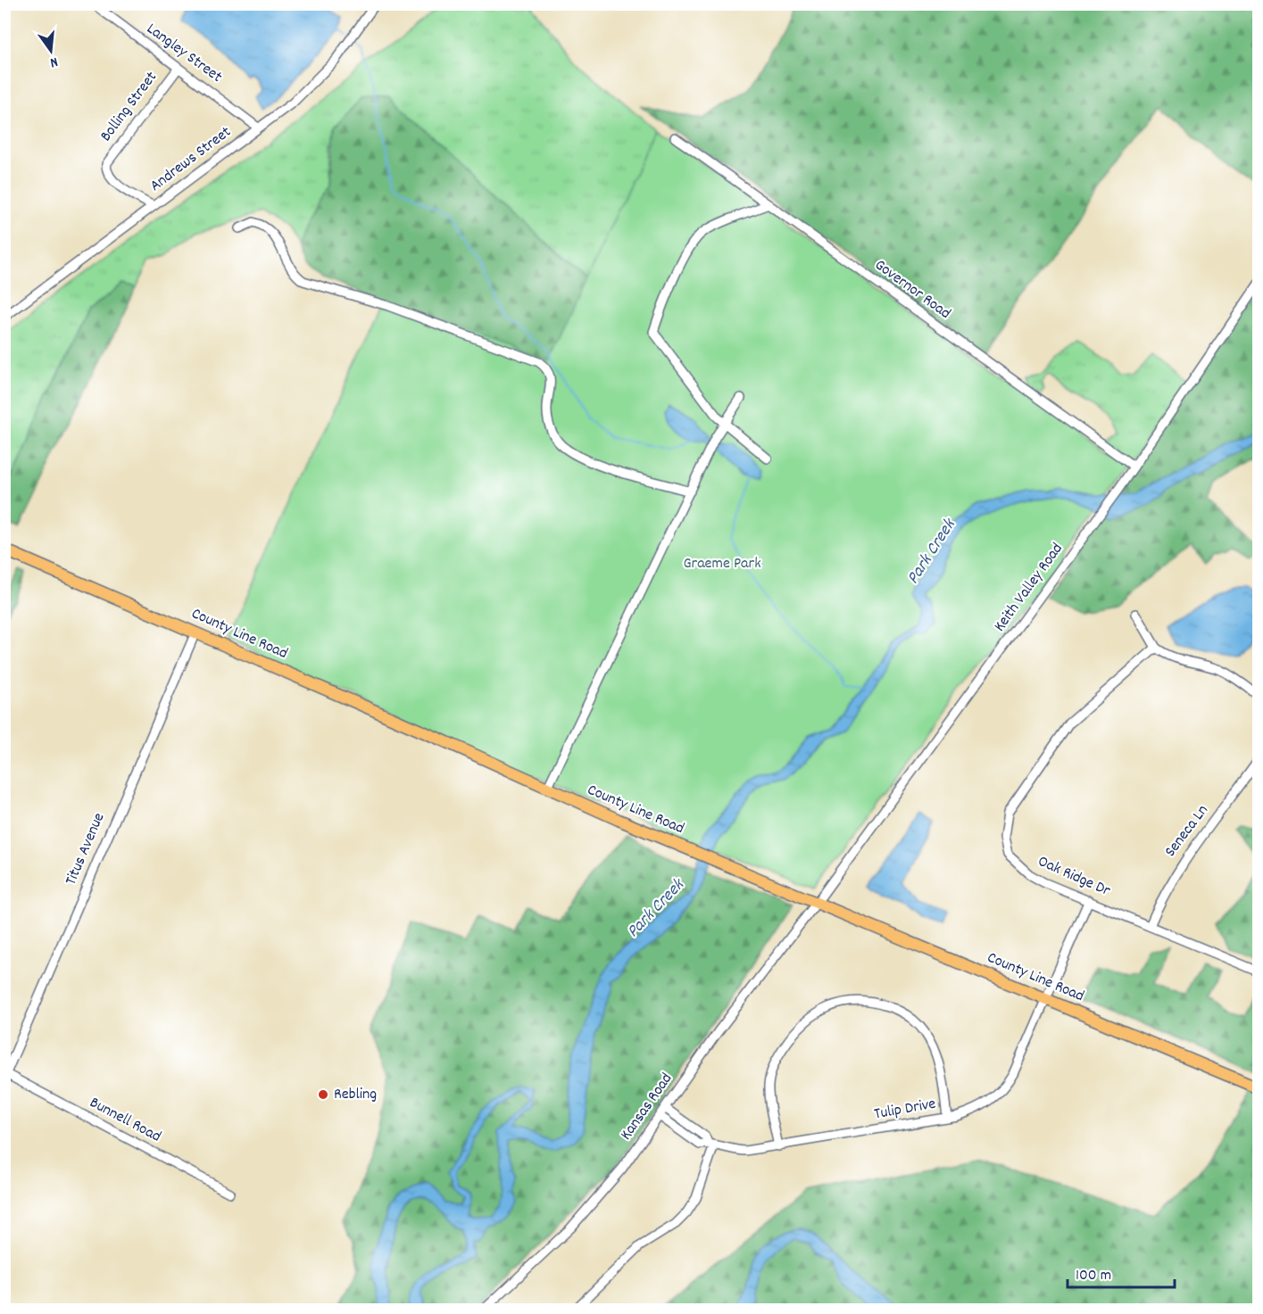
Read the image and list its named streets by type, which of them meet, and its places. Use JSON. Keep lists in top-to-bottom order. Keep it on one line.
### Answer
{"streets":{"main road":["County Line Road"],"street":["Langley Street","Bolling Street","Andrews Street","Governor Road","Keith Valley Road","Seneca Ln","Titus Avenue","Oak Ridge Dr","Kansas Road","Tulip Drive","Bunnell Road"]},"crossings":[["Langley Street","Bolling Street"],["Langley Street","Andrews Street"],["Bolling Street","Andrews Street"],["Governor Road","Keith Valley Road"],["Keith Valley Road","County Line Road"],["Keith Valley Road","Kansas Road"],["County Line Road","Titus Avenue"],["County Line Road","Kansas Road"],["County Line Road","Tulip Drive"],["Seneca Ln","Oak Ridge Dr"],["Titus Avenue","Bunnell Road"],["Oak Ridge Dr","Tulip Drive"],["Kansas Road","Tulip Drive"]],"water":["Park Creek"],"parks":["Graeme Park"],"places":["Rebling"],"scale_bar":"100 m","north":"bottom"}
